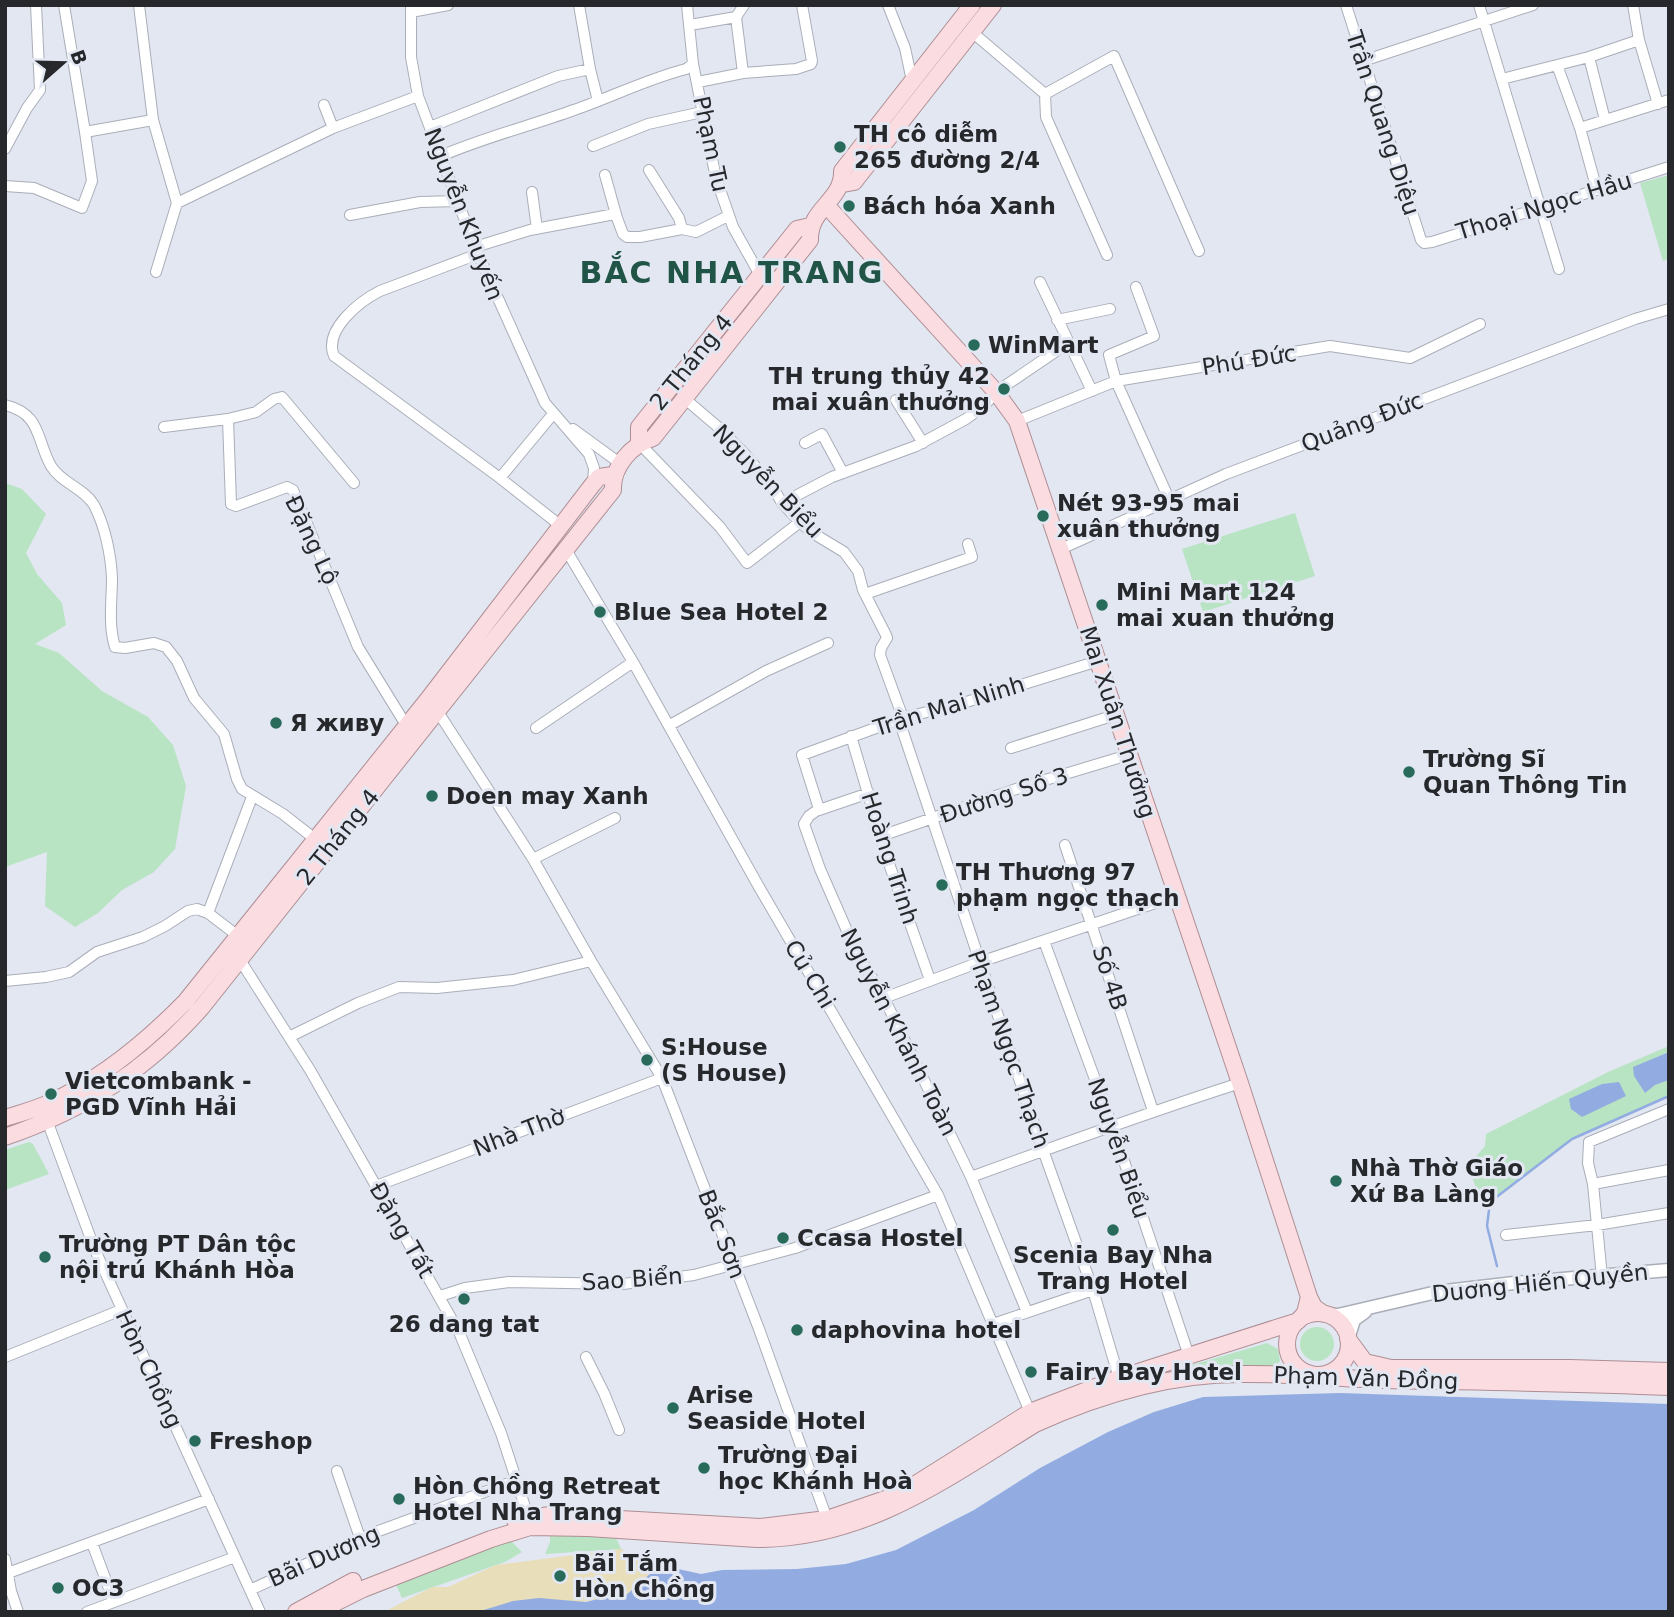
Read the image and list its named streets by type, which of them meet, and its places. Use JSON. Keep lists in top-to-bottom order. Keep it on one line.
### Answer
{"streets":{"main road":["2 Tháng 4","Mai Xuân Thưởng","Phạm Văn Đồng"],"street":["Trần Quang Diệu","Phạm Tu","Thoại Ngọc Hầu","Nguyễn Khuyến","Phú Đức","Quảng Đức","Nguyễn Biểu","Đặng Lộ","Trần Mai Ninh","Đường Số 3","Hoàng Trinh","Củ Chi","Số 4B","Nguyễn Khánh Toàn","Phạm Ngọc Thạch","Nhà Thờ","Đặng Tất","Bắc Sơn","Sao Biển","Duơng Hiến Quyền","Hòn Chồng","Bãi Dương"]},"crossings":[["Trần Quang Diệu","Thoại Ngọc Hầu"],["Phạm Tu","2 Tháng 4"],["Nguyễn Khuyến","2 Tháng 4"],["Phú Đức","Mai Xuân Thưởng"],["2 Tháng 4","Nguyễn Biểu"],["2 Tháng 4","Đặng Lộ"],["2 Tháng 4","Mai Xuân Thưởng"],["2 Tháng 4","Củ Chi"],["2 Tháng 4","Đặng Tất"],["2 Tháng 4","Bắc Sơn"],["2 Tháng 4","Hòn Chồng"],["Quảng Đức","Mai Xuân Thưởng"],["Nguyễn Biểu","Trần Mai Ninh"],["Nguyễn Biểu","Phạm Ngọc Thạch"],["Nguyễn Biểu","Phạm Văn Đồng"],["Trần Mai Ninh","Mai Xuân Thưởng"],["Trần Mai Ninh","Hoàng Trinh"],["Trần Mai Ninh","Nguyễn Khánh Toàn"],["Trần Mai Ninh","Phạm Ngọc Thạch"],["Mai Xuân Thưởng","Đường Số 3"],["Mai Xuân Thưởng","Duơng Hiến Quyền"],["Mai Xuân Thưởng","Phạm Văn Đồng"],["Đường Số 3","Hoàng Trinh"],["Đường Số 3","Phạm Ngọc Thạch"],["Củ Chi","Sao Biển"],["Củ Chi","Phạm Văn Đồng"],["Phạm Ngọc Thạch","Phạm Văn Đồng"],["Nhà Thờ","Đặng Tất"],["Nhà Thờ","Bắc Sơn"],["Đặng Tất","Sao Biển"],["Đặng Tất","Phạm Văn Đồng"],["Đặng Tất","Bãi Dương"],["Bắc Sơn","Sao Biển"],["Bắc Sơn","Phạm Văn Đồng"],["Duơng Hiến Quyền","Phạm Văn Đồng"],["Hòn Chồng","Bãi Dương"]],"districts":["BẮC NHA TRANG"],"places":["TH cô diễm 265 đường 2/4","Bách hóa Xanh","WinMart","TH trung thủy 42 mai xuân thưởng","Nét 93-95 mai xuân thưởng","Mini Mart 124 mai xuan thưởng","Blue Sea Hotel 2","Я живу","Trường Sĩ Quan Thông Tin","Doen may Xanh","TH Thương 97 phạm ngọc thạch","S:House (S House)","Vietcombank - PGD Vĩnh Hải","Nhà Thờ Giáo Xứ Ba Làng","Scenia Bay Nha Trang Hotel","Ccasa Hostel","Trường PT Dân tộc nội trú Khánh Hòa","26 dang tat","daphovina hotel","Fairy Bay Hotel","Arise Seaside Hotel","Freshop","Trường Đại học Khánh Hoà","Hòn Chồng Retreat Hotel Nha Trang","Bãi Tắm Hòn Chồng","OC3"],"north":"right"}
